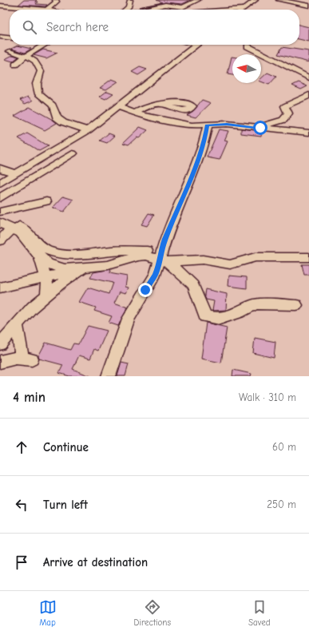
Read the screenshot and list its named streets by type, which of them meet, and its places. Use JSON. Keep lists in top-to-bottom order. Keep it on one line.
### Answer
{"north":"left","page":{"search":"Search here","heading":["4 min","Walk · 310 m"],"list":[["Continue","60 m"],["Turn left","250 m"],"Arrive at destination"],"nav":["Map","Directions","Saved"]}}
